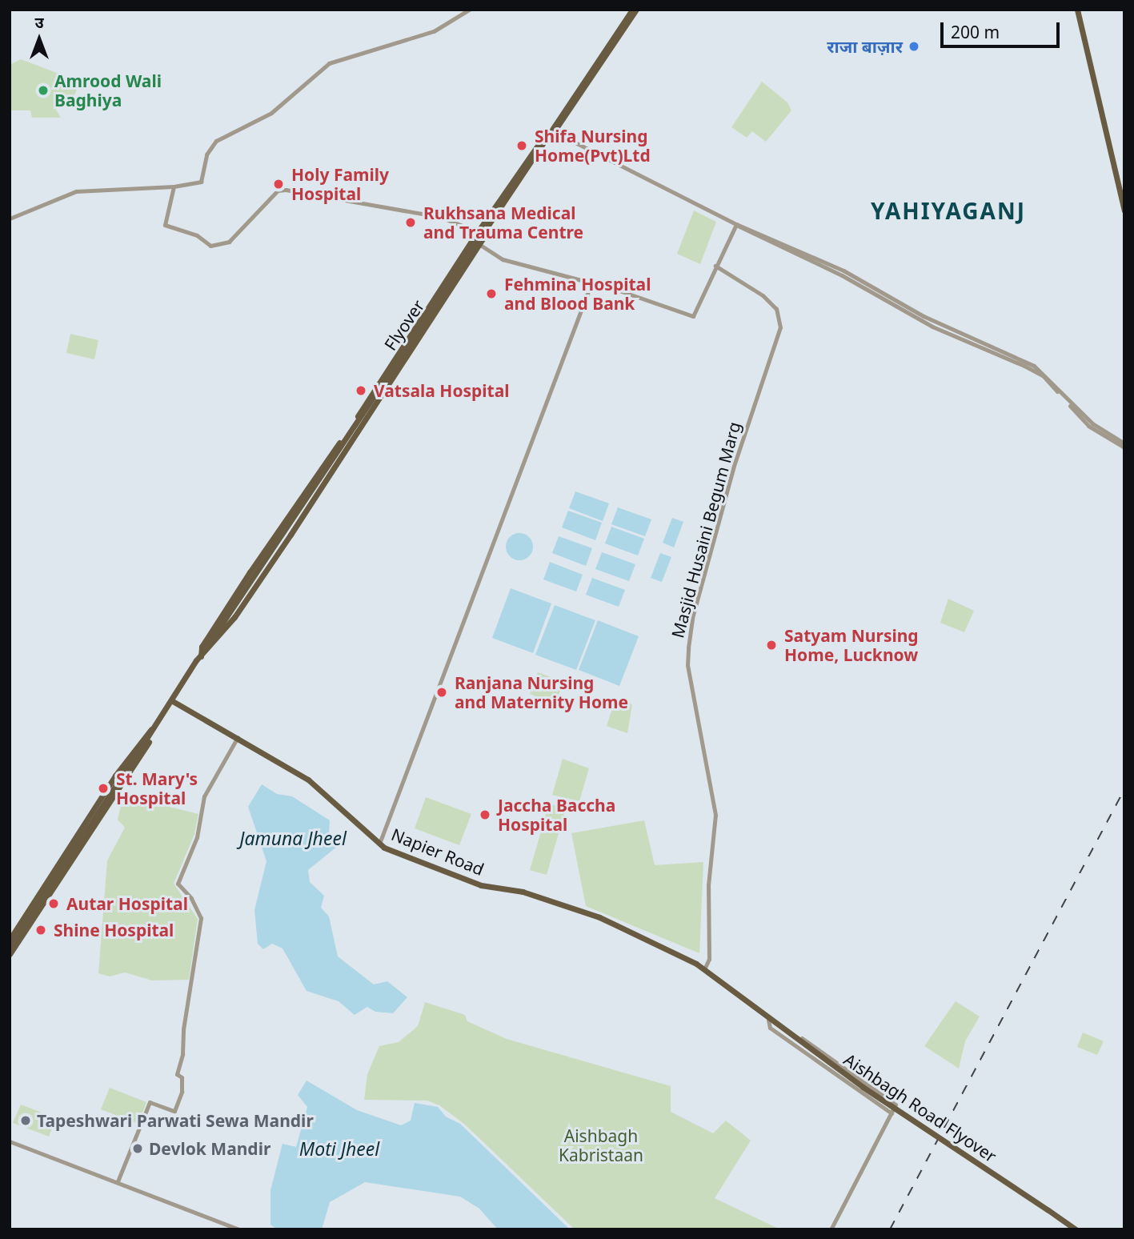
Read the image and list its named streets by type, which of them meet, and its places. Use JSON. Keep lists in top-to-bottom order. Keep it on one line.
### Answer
{"streets":{"main road":["Flyover","Napier Road","Aishbagh Road Flyover"],"street":["Masjid Husaini Begum Marg"]},"crossings":[["Masjid Husaini Begum Marg","Napier Road"],["Napier Road","Aishbagh Road Flyover"]],"districts":["YAHIYAGANJ"],"water":["Jamuna Jheel","Moti Jheel"],"parks":["Aishbagh Kabristaan"],"places":["राजा बाज़ार","Amrood Wali Baghiya","Shifa Nursing Home(Pvt)Ltd","Holy Family Hospital","Rukhsana Medical and Trauma Centre","Fehmina Hospital and Blood Bank","Vatsala Hospital","Satyam Nursing Home, Lucknow","Ranjana Nursing and Maternity Home","St. Mary's Hospital","Jaccha Baccha Hospital","Autar Hospital","Shine Hospital","Tapeshwari Parwati Sewa Mandir","Devlok Mandir"],"scale_bar":"200 m","north":"top"}
